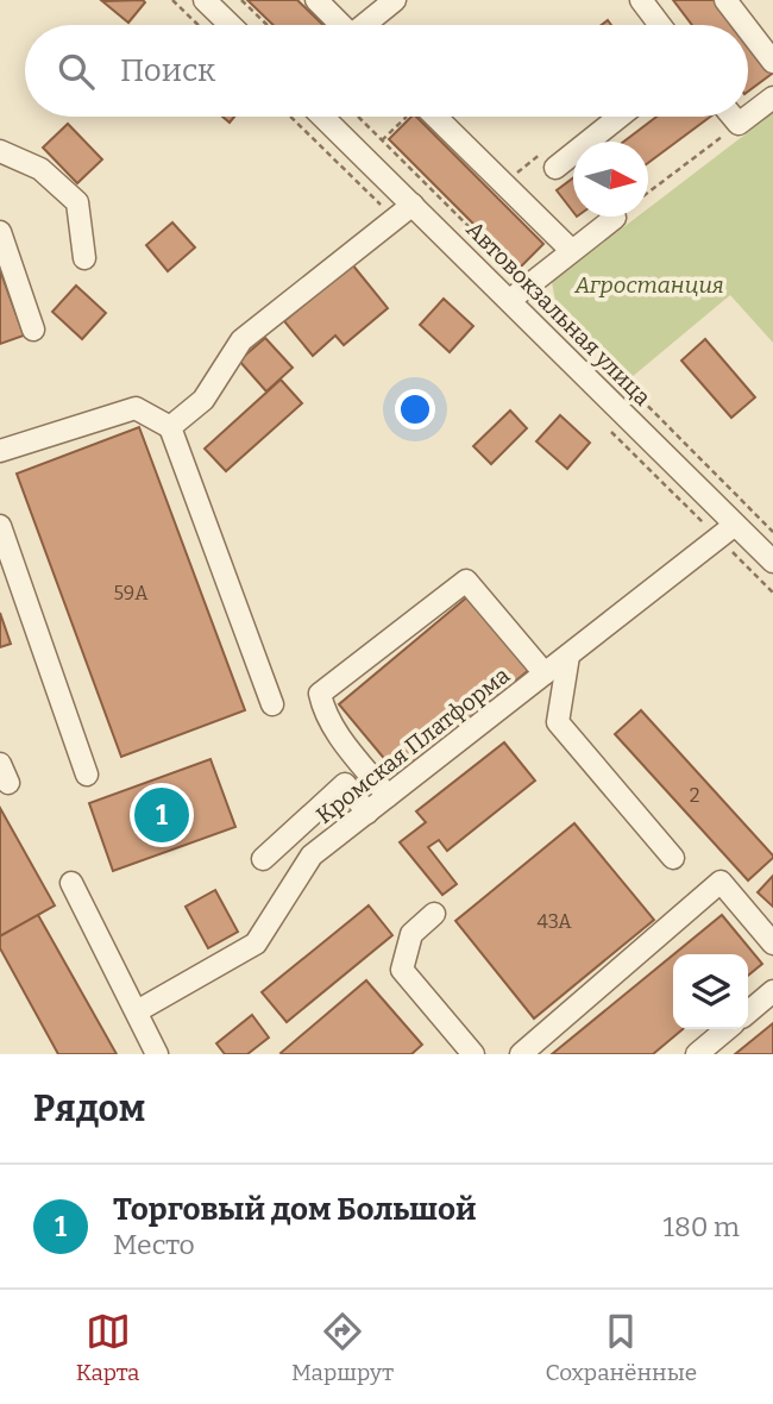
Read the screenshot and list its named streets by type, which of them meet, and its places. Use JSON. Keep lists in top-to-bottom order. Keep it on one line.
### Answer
{"streets":{"street":["Автовокзальная улица","Кромская Платформа"]},"crossings":[["Автовокзальная улица","Кромская Платформа"]],"parks":["Агростанция"],"house_numbers":["59А","2","43А"],"north":"right","page":{"search":"Поиск","pins":"1","heading":"Рядом","list":[{"mark":"1","name":"Торговый дом Большой","note":"Место","value":"180 m"}],"nav":["Карта","Маршрут","Сохранённые"]}}
